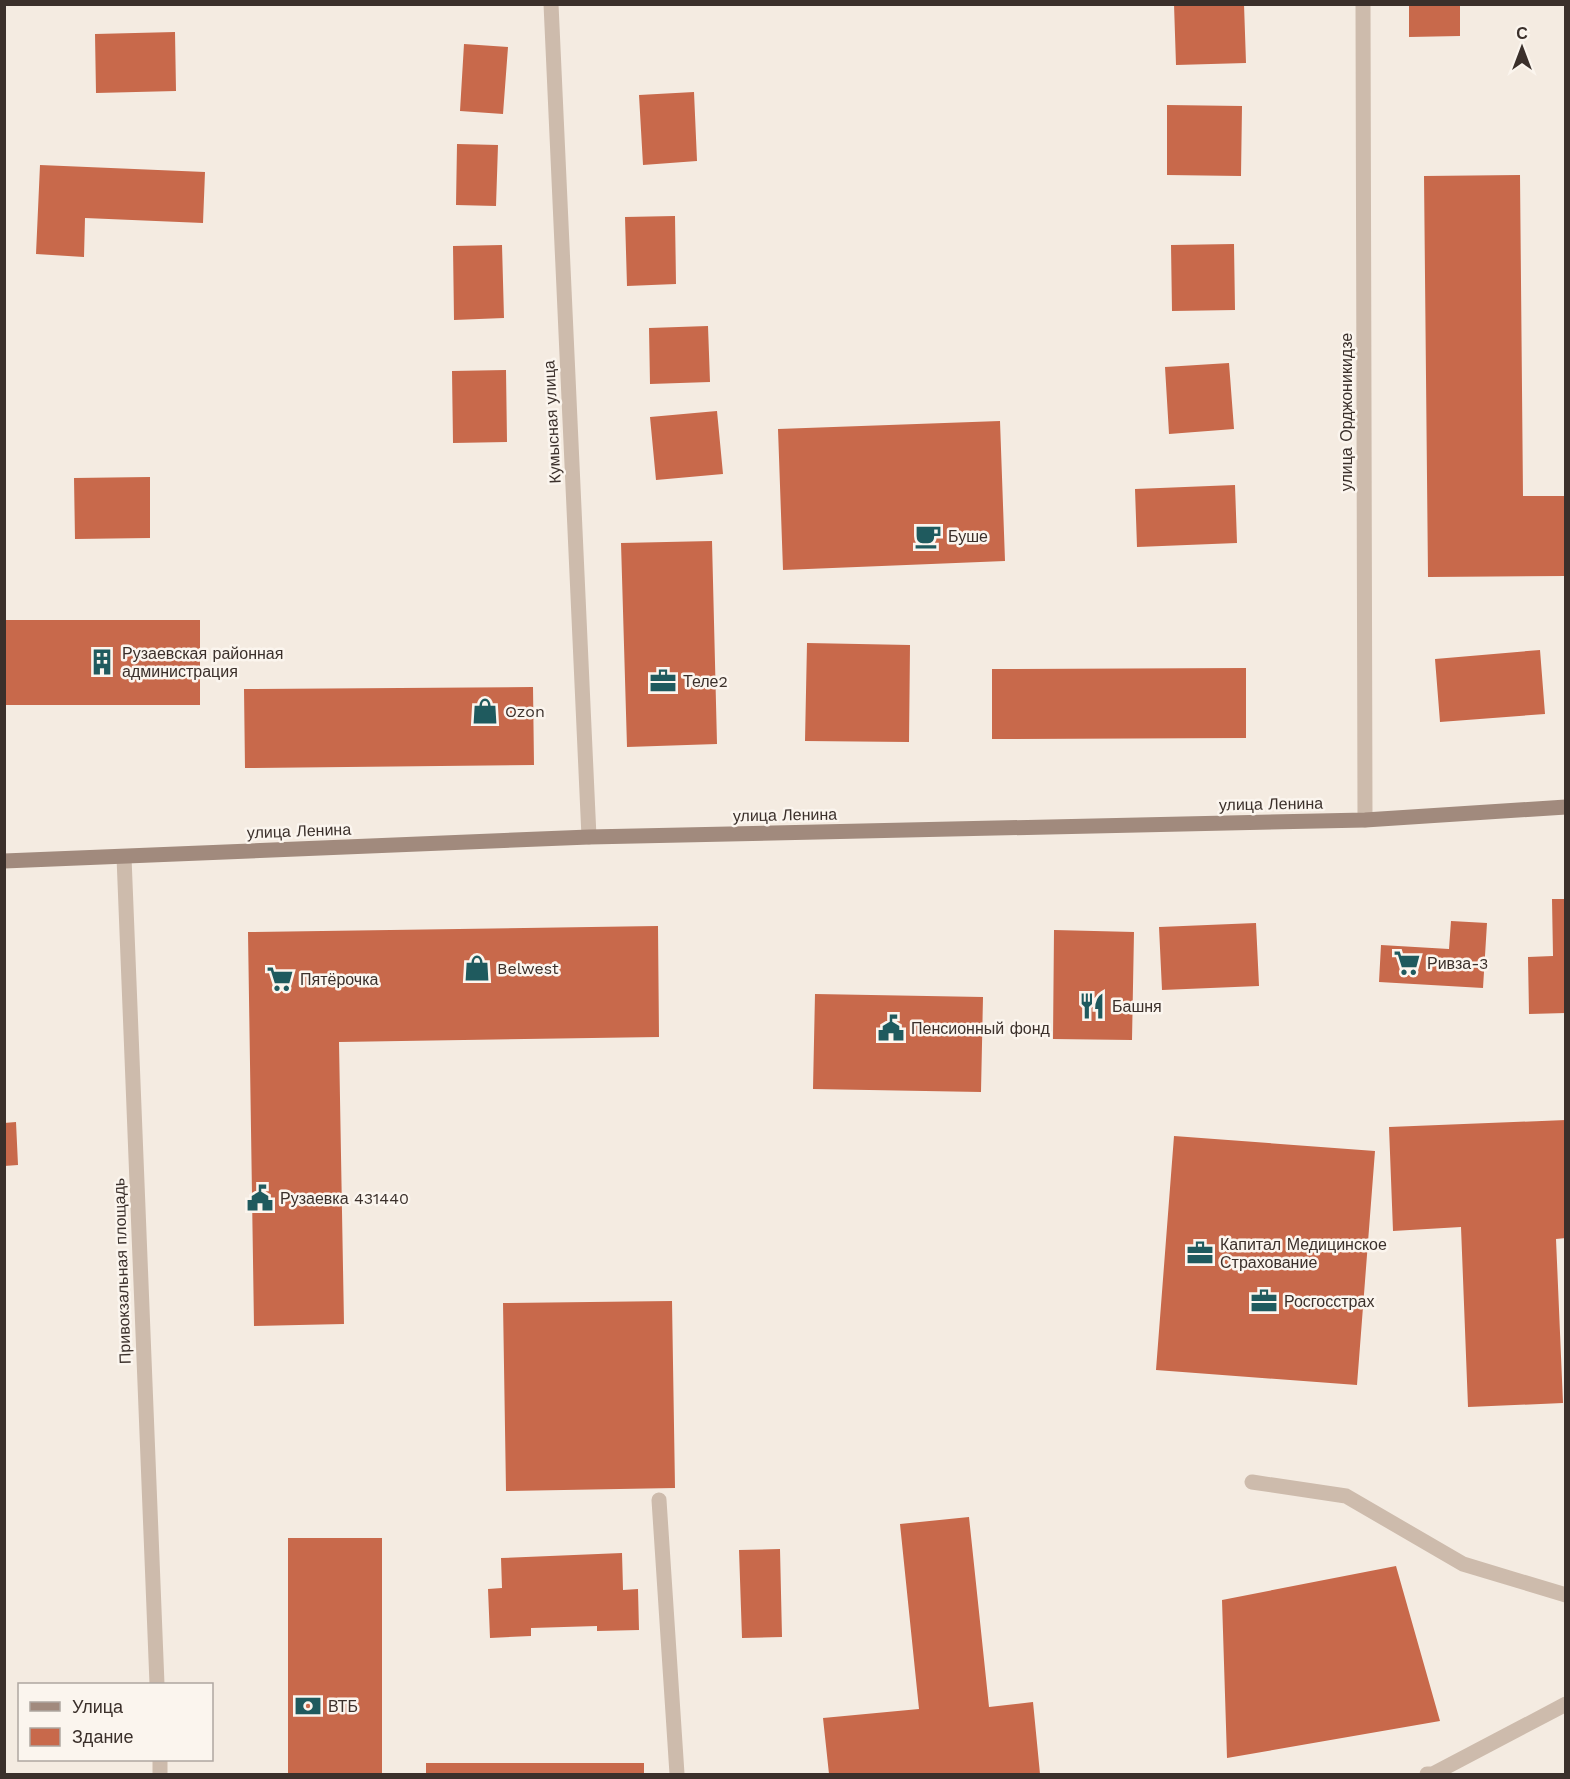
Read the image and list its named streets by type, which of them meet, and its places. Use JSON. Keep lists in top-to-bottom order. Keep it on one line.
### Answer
{"streets":{"street":["улица Орджоникидзе","Кумысная улица","улица Ленина","Привокзальная площадь"]},"crossings":[["улица Орджоникидзе","улица Ленина"],["Кумысная улица","улица Ленина"],["улица Ленина","Привокзальная площадь"]],"places":{"cafe":["Буше"],"building":["Рузаевская районная администрация"],"office":["Теле2","Капитал Медицинское Страхование","Росгосстрах"],"shop":["Ozon","Belwest"],"supermarket":["Ривза-3","Пятёрочка"],"restaurant":["Башня"],"public building":["Пенсионный фонд","Рузаевка 431440"],"bank":["ВТБ"]},"legend":["Улица","Здание"],"north":"top"}
